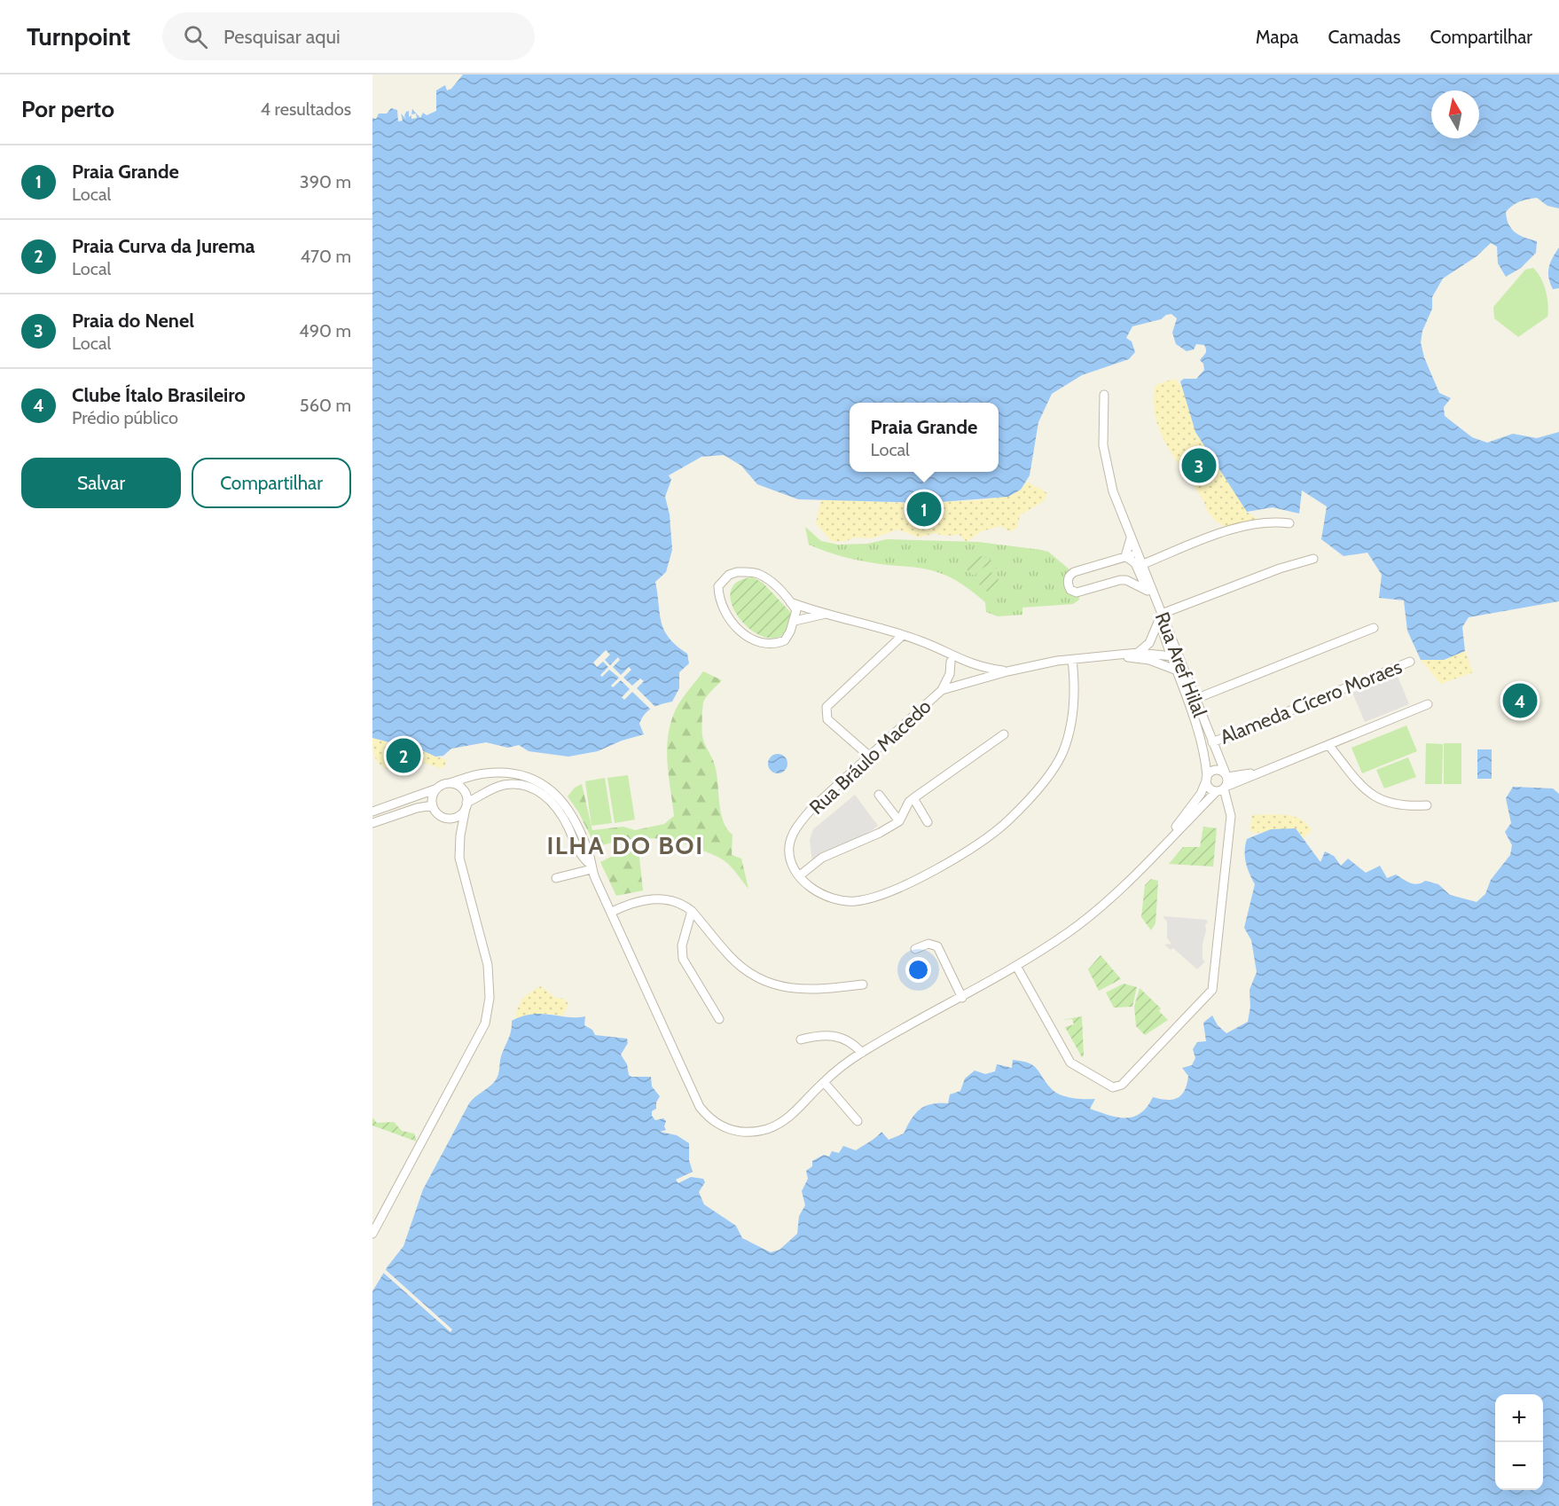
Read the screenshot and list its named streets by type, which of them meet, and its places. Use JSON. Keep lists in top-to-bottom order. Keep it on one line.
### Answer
{"streets":{"street":["Rua Aref Hilal","Alameda Cícero Moraes","Rua Bráulo Macedo"]},"crossings":[["Rua Aref Hilal","Alameda Cícero Moraes"]],"districts":["ILHA DO BOI"],"north":"top","page":{"header":"Turnpoint","search":"Pesquisar aqui","nav":["Mapa","Camadas","Compartilhar"],"heading":["Por perto","4 resultados"],"list":[{"mark":"1","name":"Praia Grande","note":"Local","value":"390 m"},{"mark":"2","name":"Praia Curva da Jurema","note":"Local","value":"470 m"},{"mark":"3","name":"Praia do Nenel","note":"Local","value":"490 m"},{"mark":"4","name":"Clube Ítalo Brasileiro","note":"Prédio público","value":"560 m"}],"popup":["Praia Grande","Local"],"buttons":["Salvar","Compartilhar"],"pins":["3","1","4","2"],"map_buttons":["+","−"]}}
